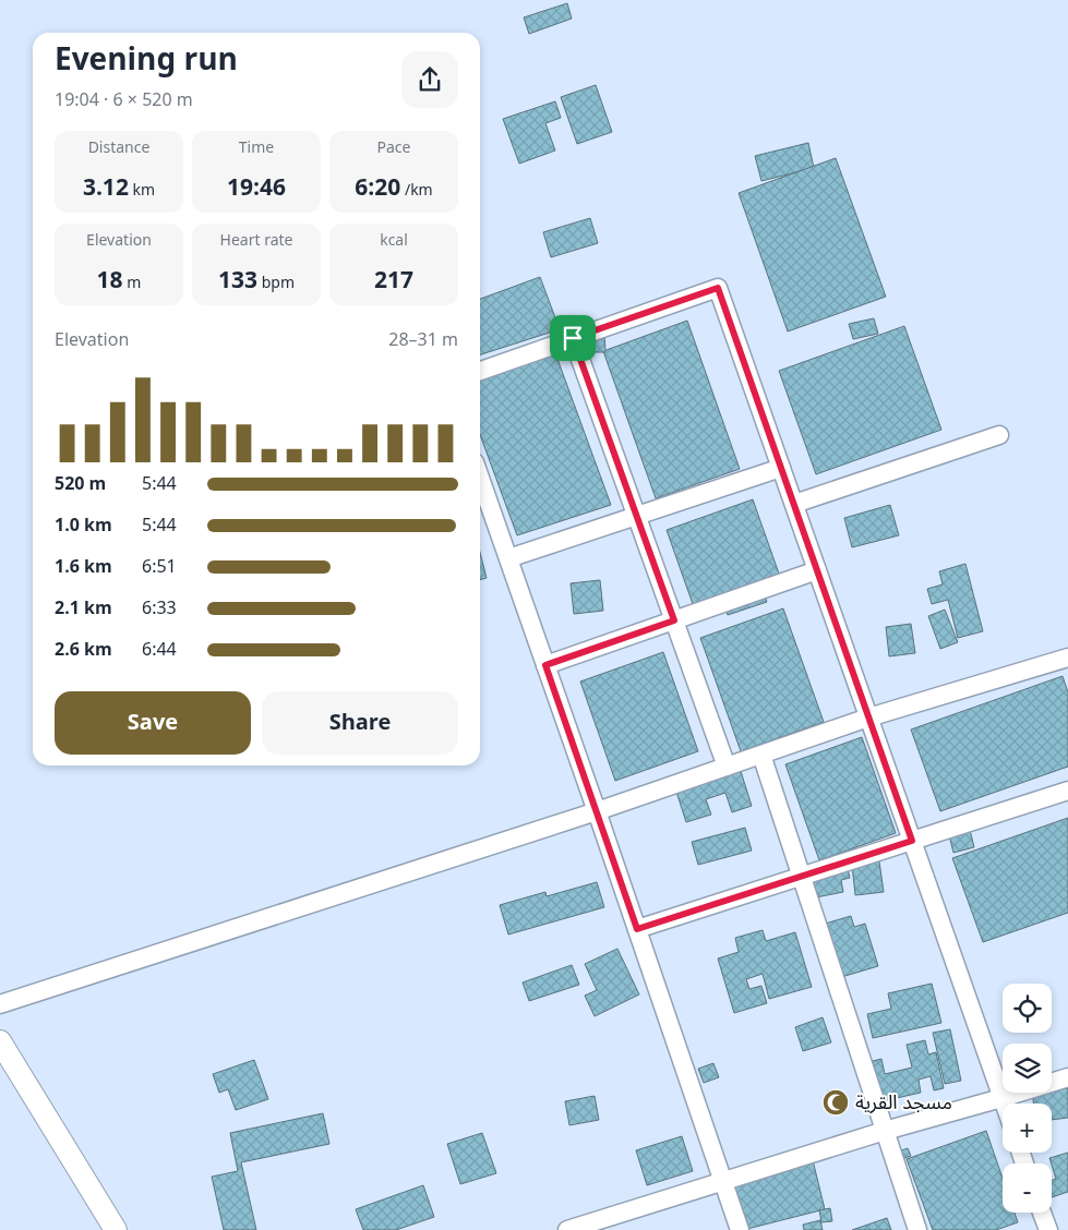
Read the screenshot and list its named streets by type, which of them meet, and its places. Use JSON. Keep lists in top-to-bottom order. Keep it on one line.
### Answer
{"places":{"mosque":["مسجد القرية"]},"page":{"heading":["Evening run","19:04 · 6 × 520 m"],"stats":[["Distance","3.12 km"],["Time","19:46"],["Pace","6:20 /km"],["Elevation","18 m"],["Heart rate","133 bpm"],["kcal","217"]],"chart":["Elevation","28–31 m"],"list":[{"name":"520 m","note":"5:44"},{"name":"1.0 km","note":"5:44"},{"name":"1.6 km","note":"6:51"},{"name":"2.1 km","note":"6:33"},{"name":"2.6 km","note":"6:44"}],"buttons":["Save","Share"],"map_buttons":["+","−"]}}
